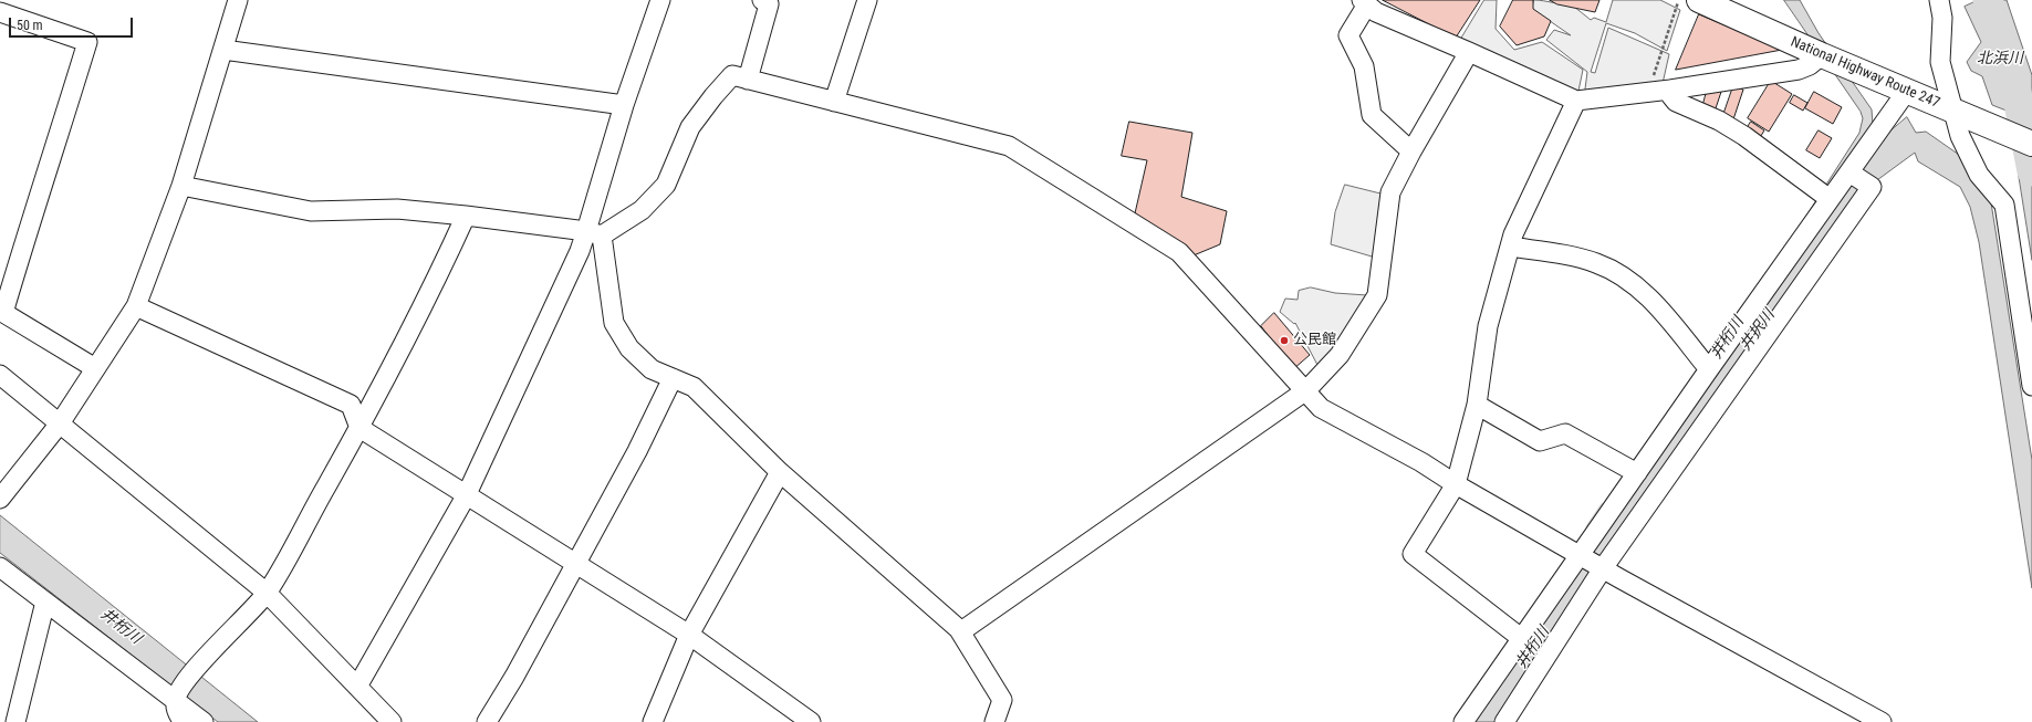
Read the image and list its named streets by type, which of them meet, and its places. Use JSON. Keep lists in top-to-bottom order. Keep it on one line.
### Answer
{"streets":{"highway":["National Highway Route 247"]},"water":["北浜川","井択川","井桁川"],"places":["公民館"],"scale_bar":"50 m"}
